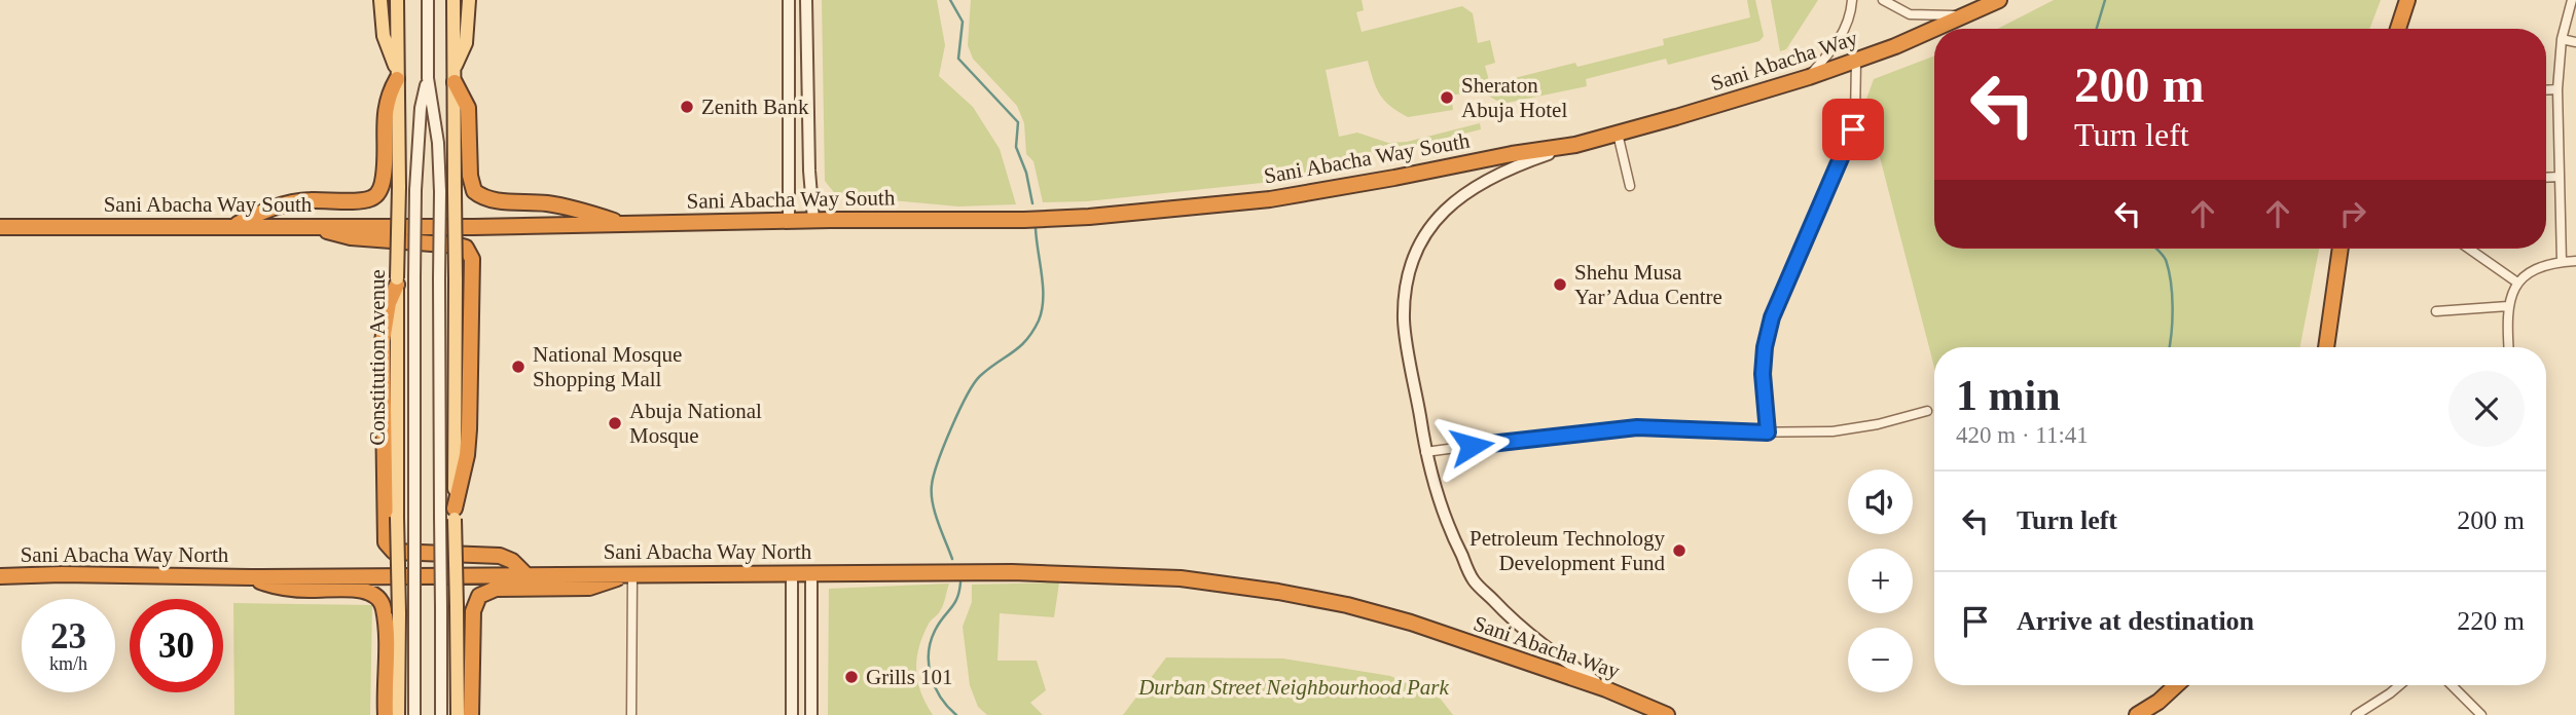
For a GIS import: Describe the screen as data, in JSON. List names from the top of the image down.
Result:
{
  "streets": {
    "highway": ["Sani Abacha Way", "Sani Abacha Way South", "Sani Abacha Way North"],
    "main road": ["Constitution Avenue"]
  },
  "crossings": [
    ["Sani Abacha Way", "Sani Abacha Way South"],
    ["Sani Abacha Way", "Sani Abacha Way North"]
  ],
  "parks": ["Durban Street Neighbourhood Park"],
  "places": [
    "Sheraton Abuja Hotel",
    "Zenith Bank",
    "Shehu Musa Yar’Adua Centre",
    "National Mosque Shopping Mall",
    "Abuja National Mosque",
    "Petroleum Technology Development Fund",
    "Grills 101"
  ],
  "page": {
    "turn": ["200 m", "Turn left"],
    "heading": ["1 min", "420 m · 11:41"],
    "map_buttons": ["+", "−"],
    "list": [
      {
        "name": "Turn left",
        "value": "200 m"
      },
      {
        "name": "Arrive at destination",
        "value": "220 m"
      }
    ],
    "speed": "23 km/h",
    "limit": "30"
  }
}
